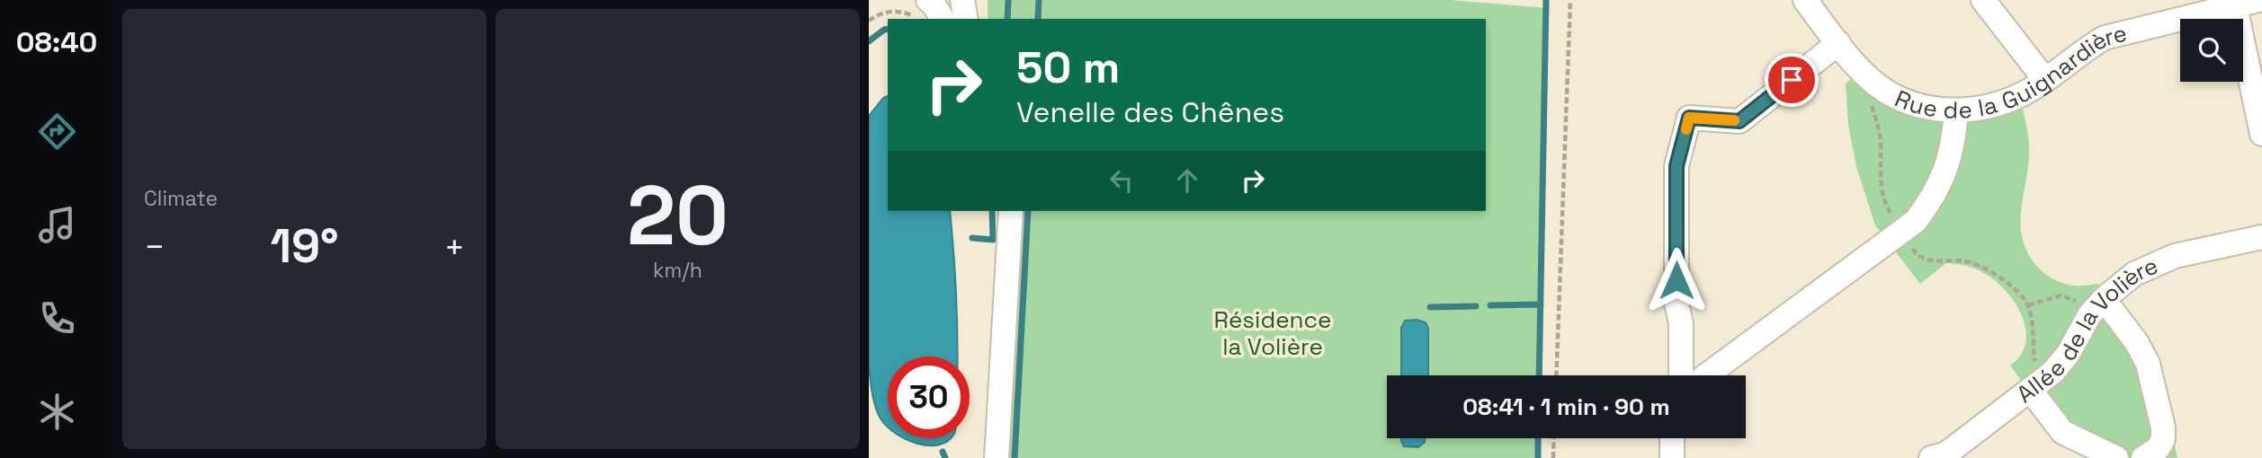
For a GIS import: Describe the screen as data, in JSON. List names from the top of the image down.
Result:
{
  "streets": {
    "street": ["Rue de la Guignardière", "Allée de la Volière"]
  },
  "parks": ["Résidence la Volière"],
  "page": {
    "tabs": "08:40",
    "tile": [
      "Climate",
      ["20", "km/h"]
    ],
    "turn": ["50 m", "Venelle des Chênes"],
    "heat": ["−", "19°", "+"],
    "limit": "30",
    "trip": "08:41 · 1 min · 90 m"
  }
}
